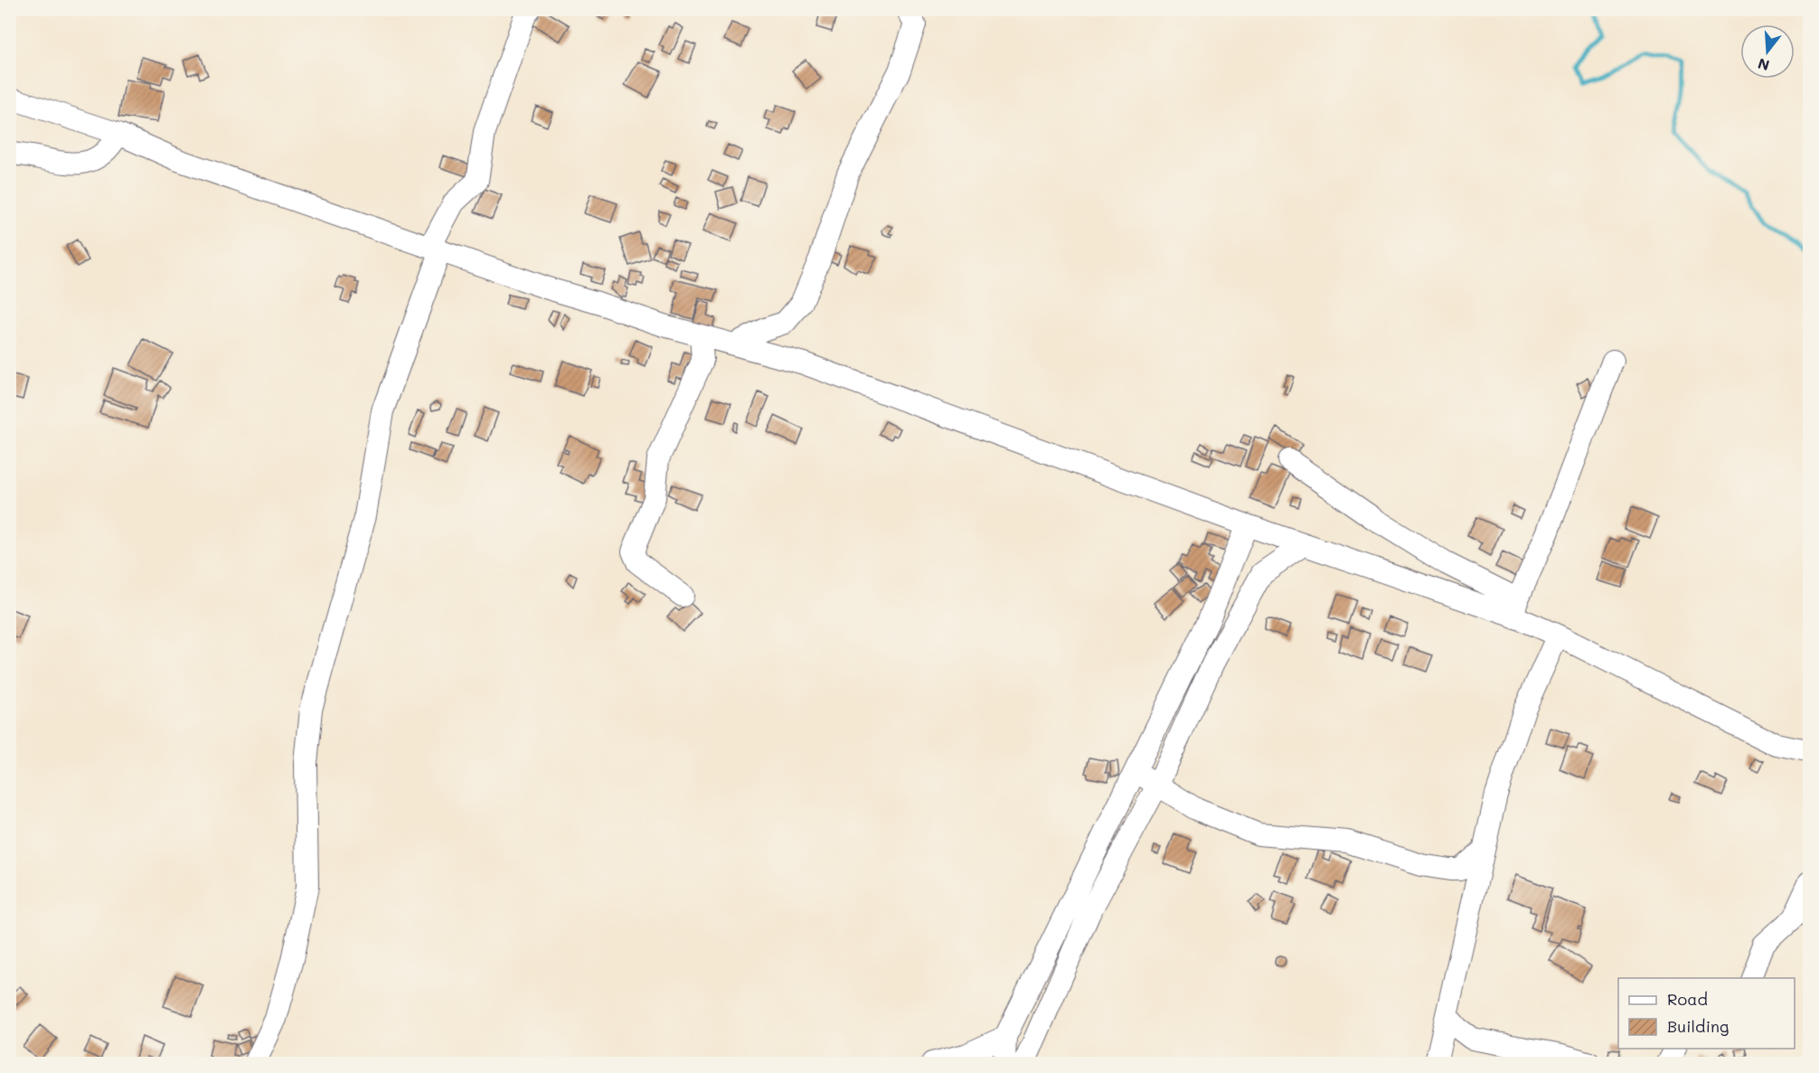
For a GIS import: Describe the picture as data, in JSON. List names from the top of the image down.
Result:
{
  "legend": ["Road", "Building"],
  "north": "bottom"
}
